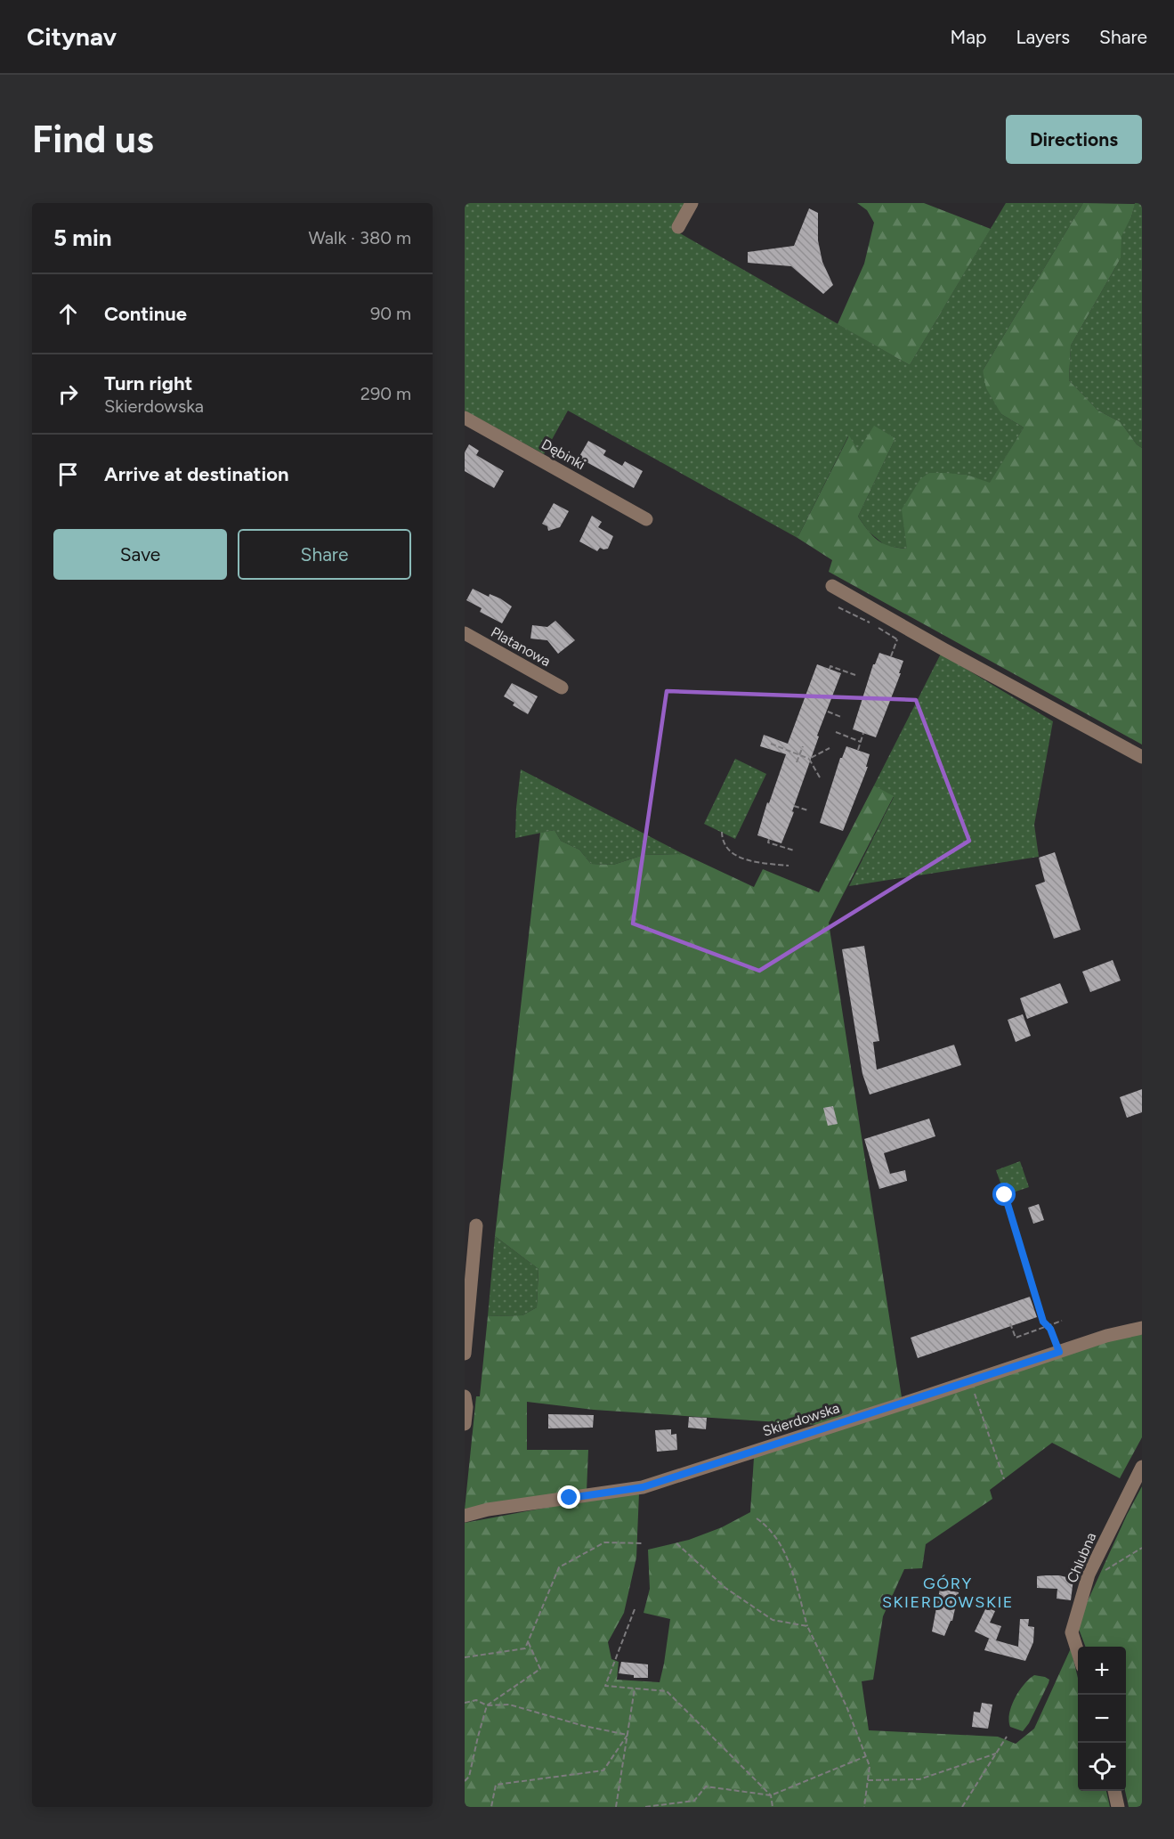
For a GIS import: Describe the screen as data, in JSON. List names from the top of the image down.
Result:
{
  "streets": {
    "street": [
      "Dębinki",
      "Platanowa",
      "Skierdowska",
      "Chlubna"
    ]
  },
  "districts": ["GÓRY SKIERDOWSKIE"],
  "page": {
    "header": "Citynav",
    "nav": ["Map", "Layers", "Share"],
    "buttons": [
      "Directions",
      ["Save", "Share"]
    ],
    "title": "Find us",
    "heading": ["5 min", "Walk · 380 m"],
    "list": [
      ["Continue", "90 m"],
      ["Turn right", "Skierdowska", "290 m"],
      "Arrive at destination"
    ],
    "map_buttons": ["+", "−"]
  }
}
